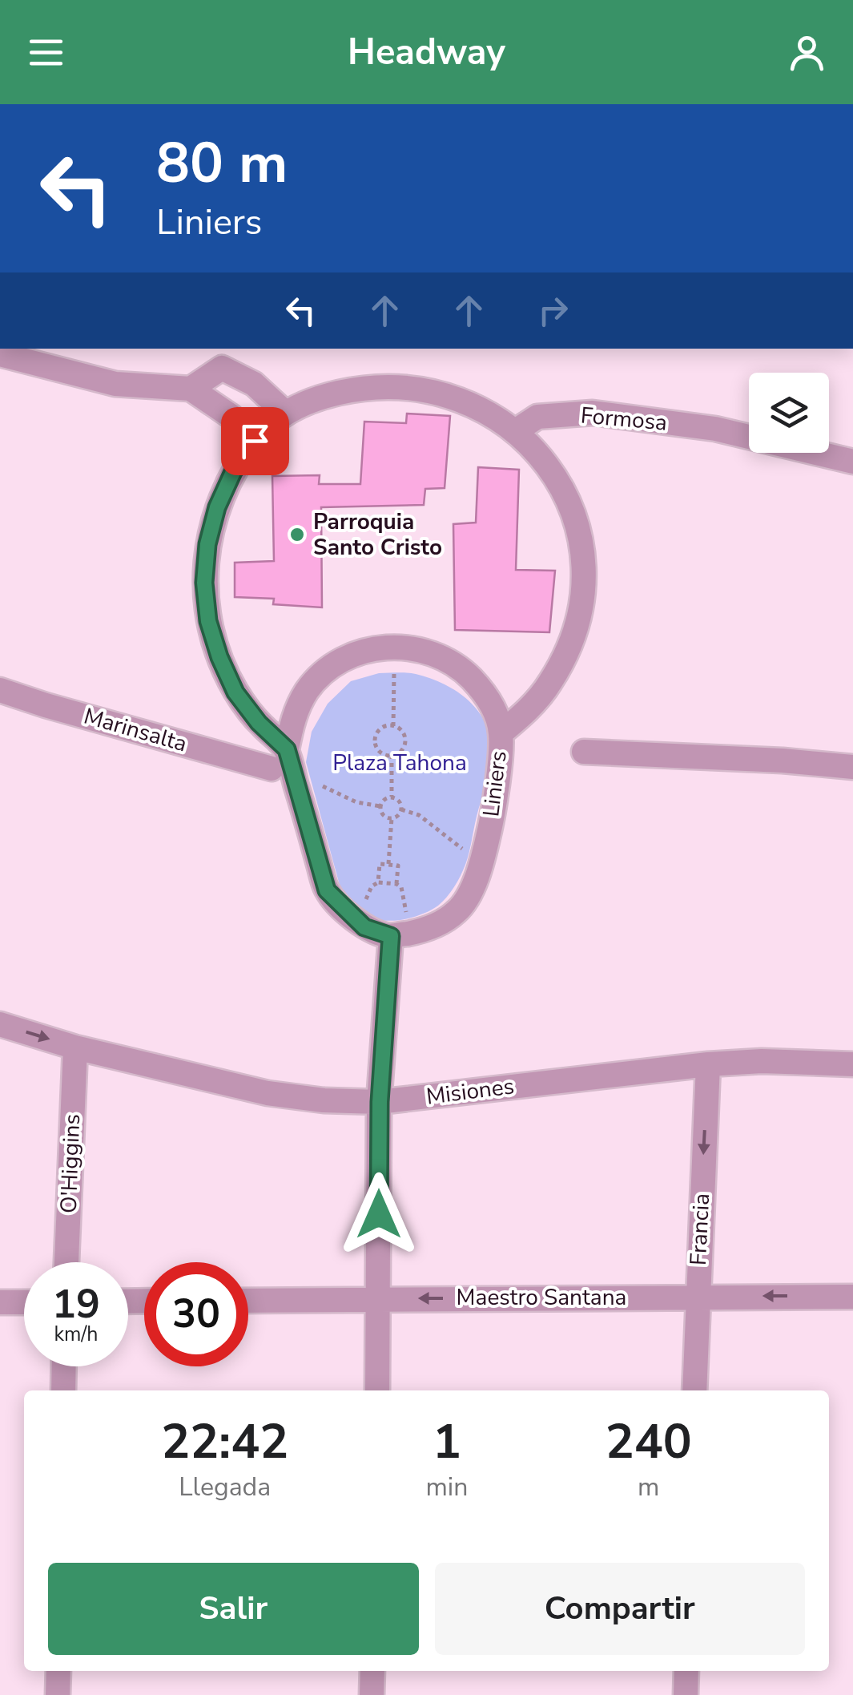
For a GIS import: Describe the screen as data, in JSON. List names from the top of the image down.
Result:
{
  "streets": {
    "street": [
      "Formosa",
      "Marinsalta",
      "Liniers",
      "Misiones",
      "O'Higgins",
      "Francia",
      "Maestro Santana"
    ]
  },
  "crossings": [
    ["Formosa", "Liniers"],
    ["Misiones", "O'Higgins"],
    ["Misiones", "Francia"],
    ["Francia", "Maestro Santana"]
  ],
  "one_way": ["Francia", "Maestro Santana"],
  "parks": ["Plaza Tahona"],
  "places": ["Parroquia Santo Cristo"],
  "page": {
    "header": "Headway",
    "turn": ["80 m", "Liniers"],
    "speed": "19 km/h",
    "limit": "30",
    "eta": [
      "22:42",
      "Llegada",
      "1",
      "min",
      "240",
      "m"
    ],
    "buttons": ["Salir", "Compartir"]
  }
}
